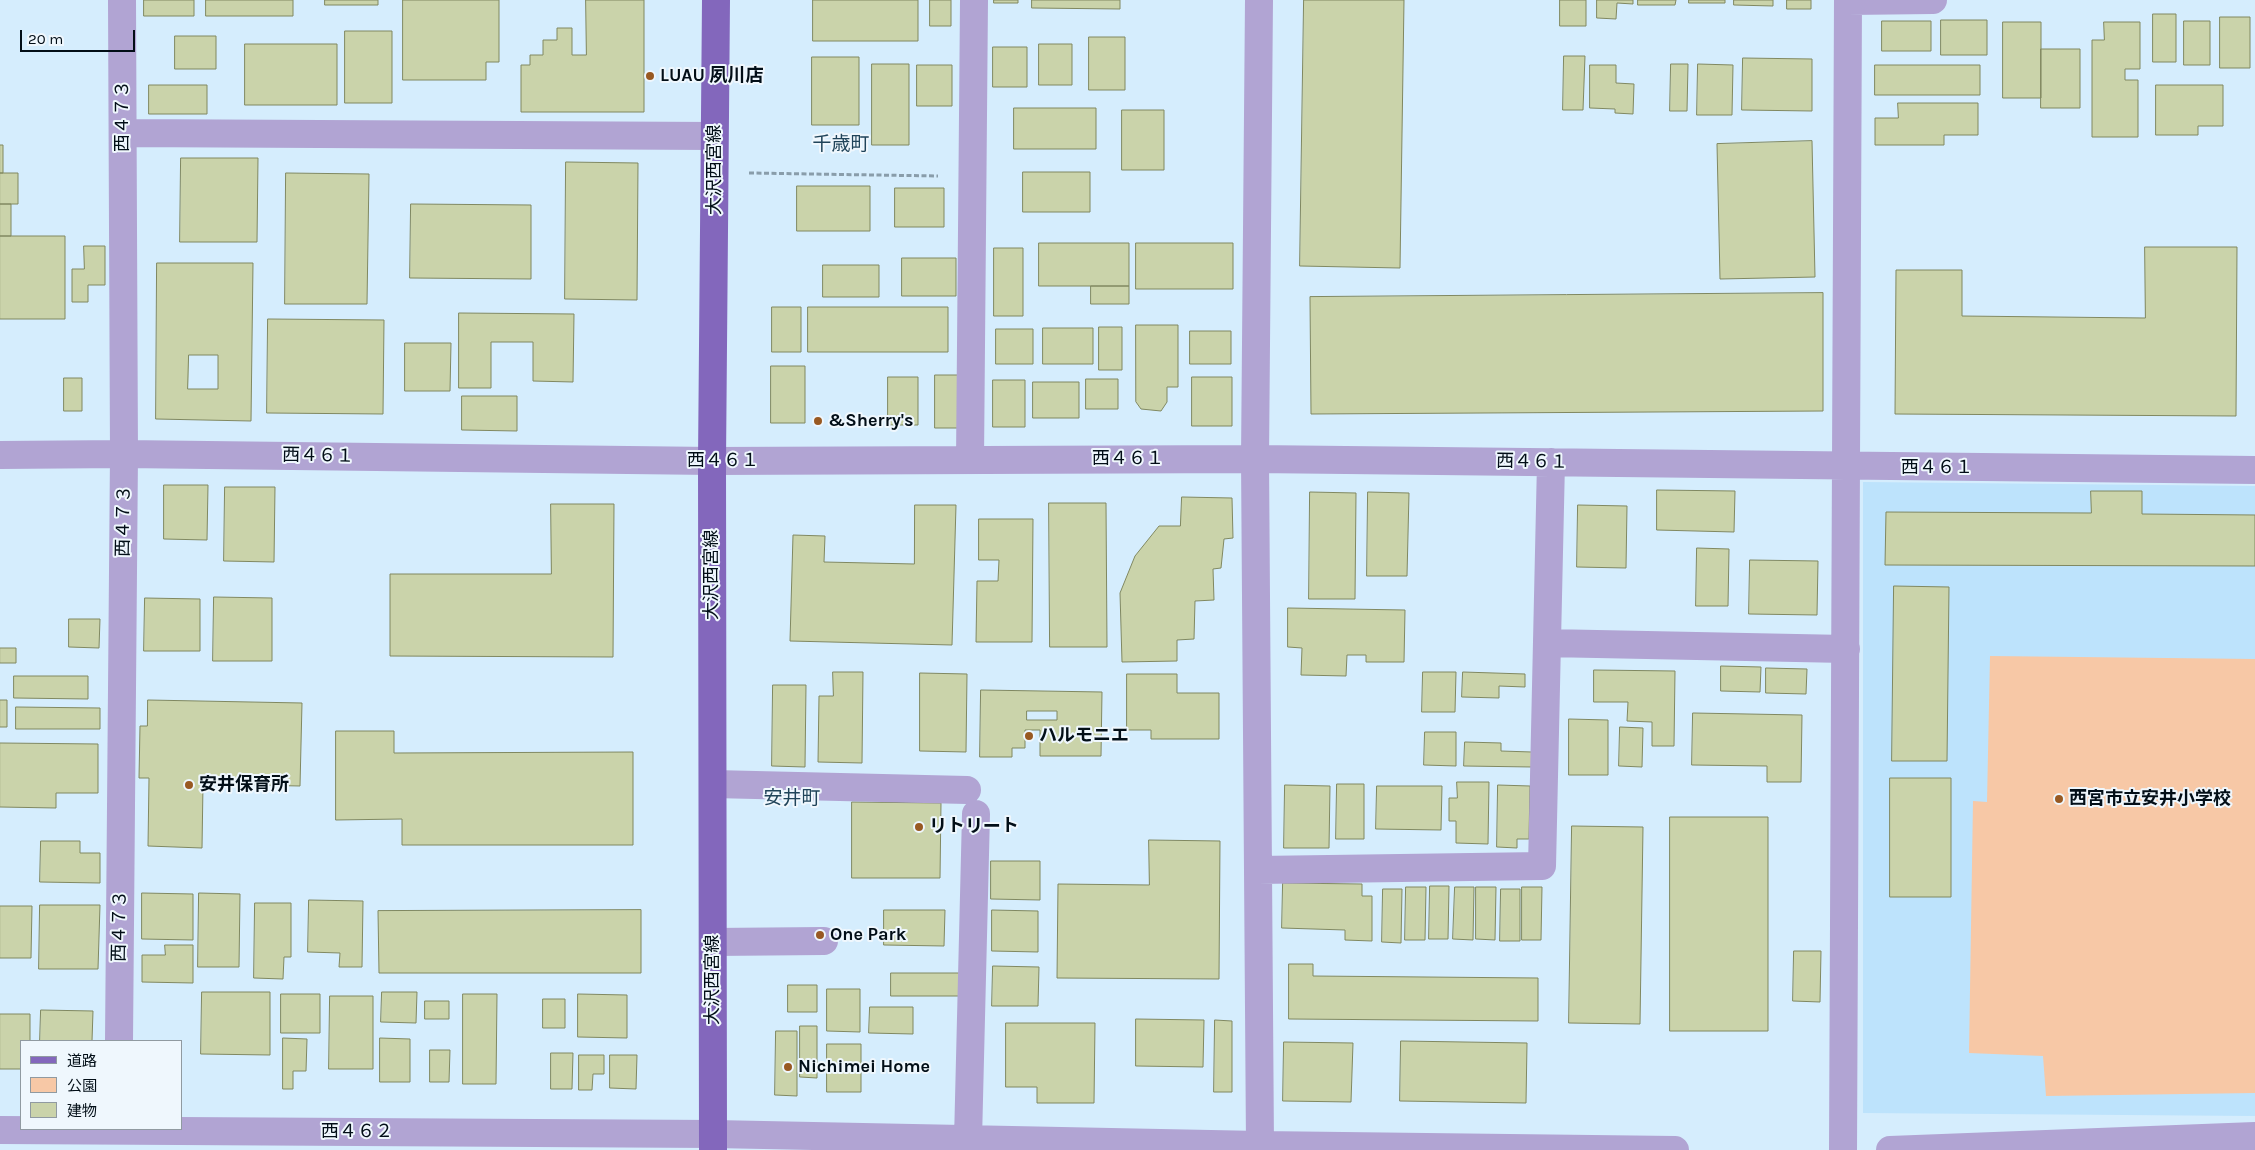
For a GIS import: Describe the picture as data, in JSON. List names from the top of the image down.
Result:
{
  "streets": {
    "main road": ["大沢西宮線"],
    "street": ["西４７３", "西４６１", "西４６２"]
  },
  "crossings": [
    ["西４７３", "西４６１"],
    ["大沢西宮線", "西４６１"],
    ["大沢西宮線", "西４６２"]
  ],
  "districts": ["千歳町", "安井町"],
  "places": [
    "LUAU 夙川店",
    "&Sherry's",
    "ハルモニエ",
    "安井保育所",
    "西宮市立安井小学校",
    "リトリート",
    "One Park",
    "Nichimei Home"
  ],
  "legend": ["道路", "公園", "建物"],
  "scale_bar": "20 m"
}
